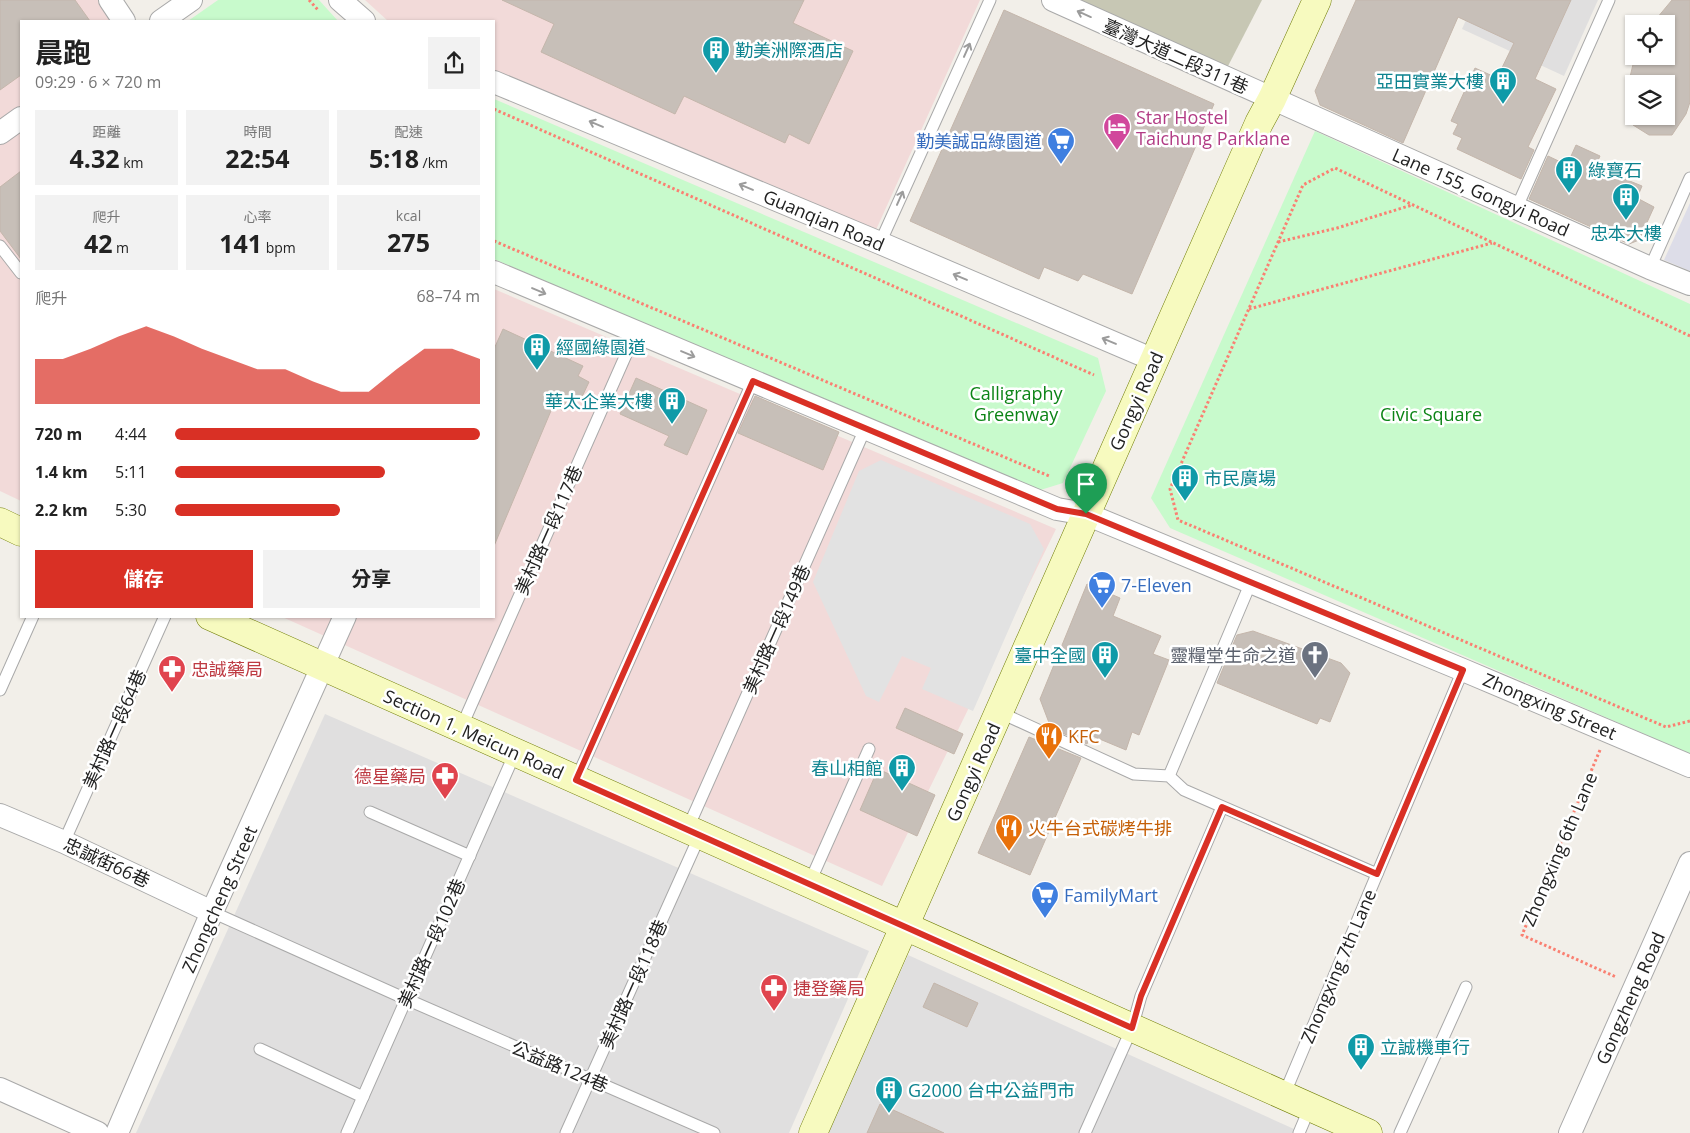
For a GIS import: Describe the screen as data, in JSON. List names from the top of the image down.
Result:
{
  "streets": {
    "street": [
      "臺灣大道二段311巷",
      "Lane 155, Gongyi Road",
      "Guanqian Road",
      "Gongyi Road",
      "Zhongxing Street",
      "Section 1, Meicun Road",
      "忠誠街66巷",
      "Zhongcheng Street",
      "Gongzheng Road"
    ],
    "lane": [
      "美村路一段117巷",
      "美村路一段149巷",
      "美村路一段64巷",
      "美村路一段102巷",
      "Zhongxing 7th Lane",
      "美村路一段118巷",
      "公益路124巷"
    ],
    "path": ["Zhongxing 6th Lane"]
  },
  "crossings": [
    ["臺灣大道二段311巷", "Lane 155, Gongyi Road"],
    ["臺灣大道二段311巷", "Gongyi Road"],
    ["Lane 155, Gongyi Road", "Gongyi Road"],
    ["Guanqian Road", "Gongyi Road"],
    ["Gongyi Road", "Zhongxing Street"],
    ["Gongyi Road", "Section 1, Meicun Road"],
    ["美村路一段117巷", "Zhongxing Street"],
    ["美村路一段117巷", "Section 1, Meicun Road"],
    ["美村路一段149巷", "Zhongxing Street"],
    ["美村路一段149巷", "Section 1, Meicun Road"],
    ["美村路一段149巷", "美村路一段118巷"],
    ["Zhongxing Street", "Zhongxing 6th Lane"],
    ["Zhongxing Street", "Zhongxing 7th Lane"],
    ["美村路一段64巷", "忠誠街66巷"],
    ["Section 1, Meicun Road", "Zhongcheng Street"],
    ["Section 1, Meicun Road", "美村路一段102巷"],
    ["Section 1, Meicun Road", "Zhongxing 7th Lane"],
    ["Section 1, Meicun Road", "美村路一段118巷"],
    ["Zhongxing 6th Lane", "Gongzheng Road"],
    ["忠誠街66巷", "Zhongcheng Street"],
    ["忠誠街66巷", "公益路124巷"],
    ["Zhongcheng Street", "公益路124巷"],
    ["美村路一段102巷", "公益路124巷"],
    ["美村路一段118巷", "公益路124巷"]
  ],
  "one_way": ["臺灣大道二段311巷", "Guanqian Road"],
  "parks": ["Calligraphy Greenway", "Civic Square"],
  "places": {
    "building": [
      "勤美洲際酒店",
      "亞田實業大樓",
      "綠寶石",
      "忠本大樓",
      "經國綠園道",
      "華太企業大樓",
      "市民廣場",
      "臺中全國",
      "春山相館",
      "立誠機車行",
      "G2000 台中公益門市"
    ],
    "hotel": ["Star Hostel Taichung Parklane"],
    "supermarket": ["勤美誠品綠園道", "7-Eleven", "FamilyMart"],
    "church": ["靈糧堂生命之道"],
    "pharmacy": ["忠誠藥局", "德星藥局", "捷登藥局"],
    "restaurant": ["KFC", "火牛台式碳烤牛排"]
  },
  "page": {
    "heading": ["晨跑", "09:29 · 6 × 720 m"],
    "stats": [
      ["距離", "4.32 km"],
      ["時間", "22:54"],
      ["配速", "5:18 /km"],
      ["爬升", "42 m"],
      ["心率", "141 bpm"],
      ["kcal", "275"]
    ],
    "chart": ["爬升", "68–74 m"],
    "list": [
      {
        "name": "720 m",
        "note": "4:44"
      },
      {
        "name": "1.4 km",
        "note": "5:11"
      },
      {
        "name": "2.2 km",
        "note": "5:30"
      }
    ],
    "buttons": ["儲存", "分享"]
  }
}
